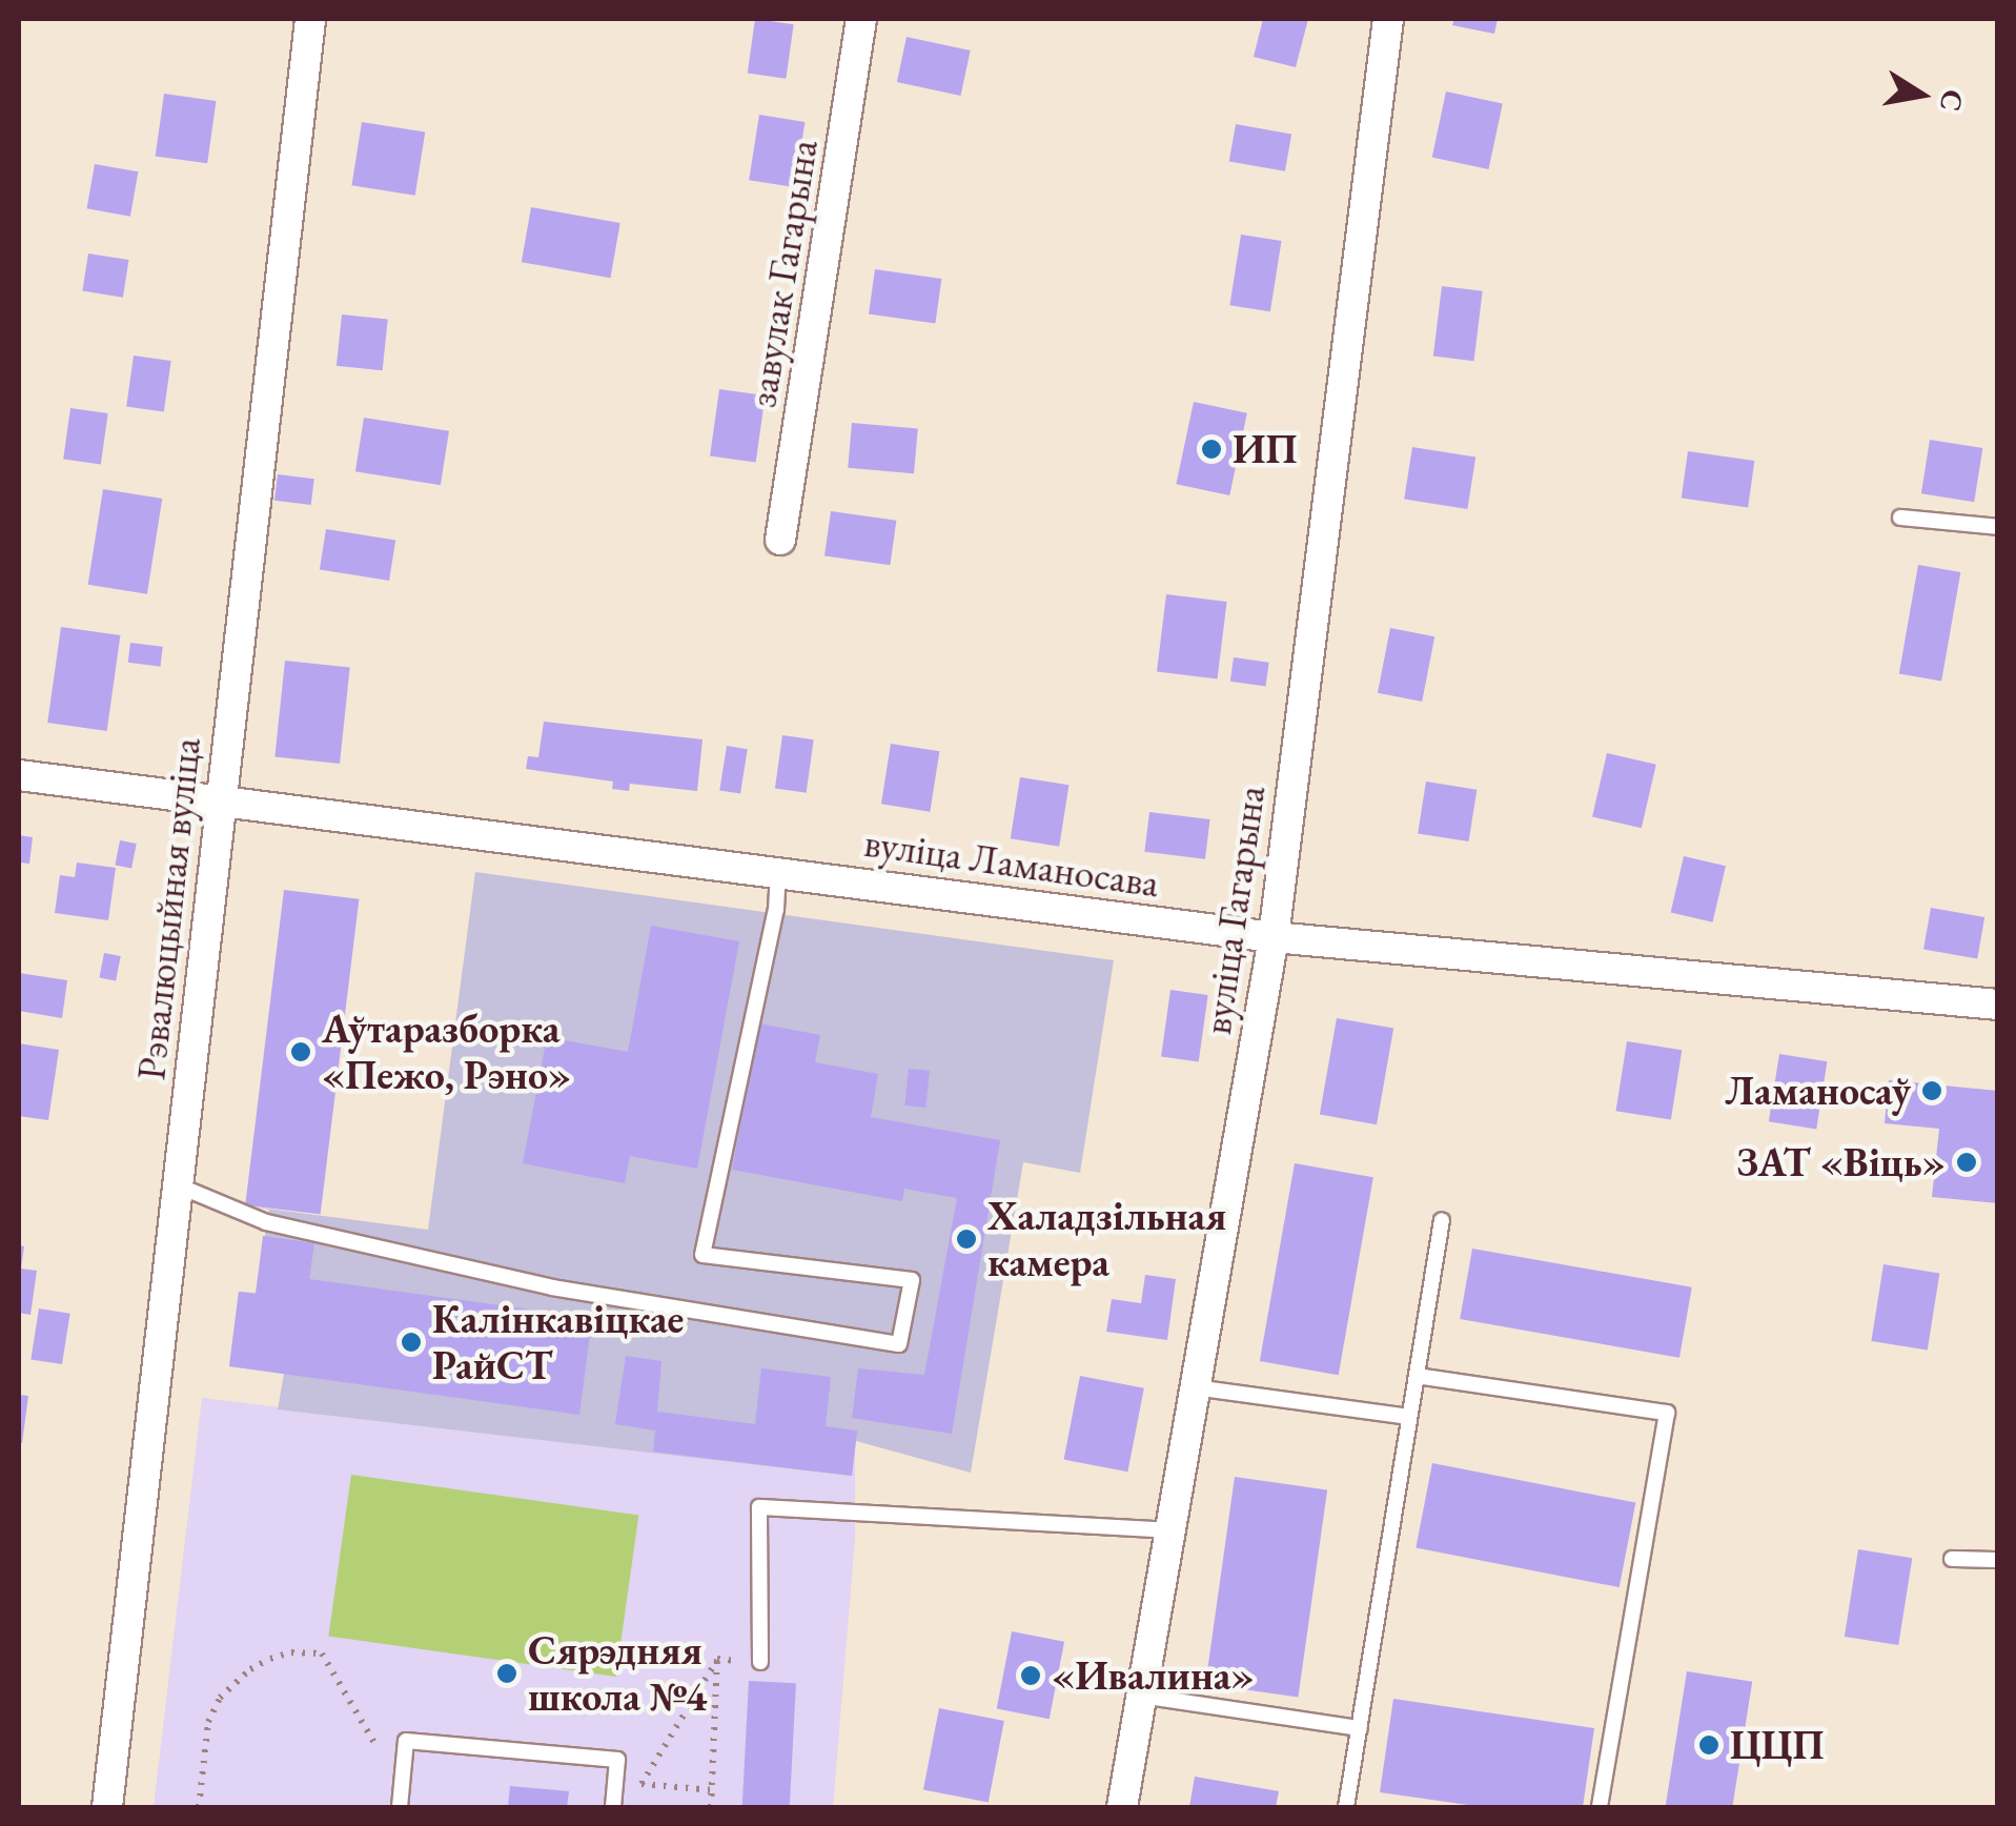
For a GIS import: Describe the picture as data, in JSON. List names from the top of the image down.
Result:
{
  "streets": {
    "street": [
      "завулак Гагарына",
      "вуліца Ламаносава",
      "Рэвалюцыйная вуліца",
      "вуліца Гагарына"
    ]
  },
  "crossings": [
    ["вуліца Ламаносава", "Рэвалюцыйная вуліца"],
    ["вуліца Ламаносава", "вуліца Гагарына"]
  ],
  "places": [
    "ИП",
    "Аўтаразборка «Пежо, Рэно»",
    "Ламаносаў",
    "ЗАТ «Віць»",
    "Халадзільная камера",
    "Калінкавіцкае РайСТ",
    "Сярэдняя школа №4",
    "«Ивалина»",
    "ЦЦП"
  ],
  "north": "right"
}
